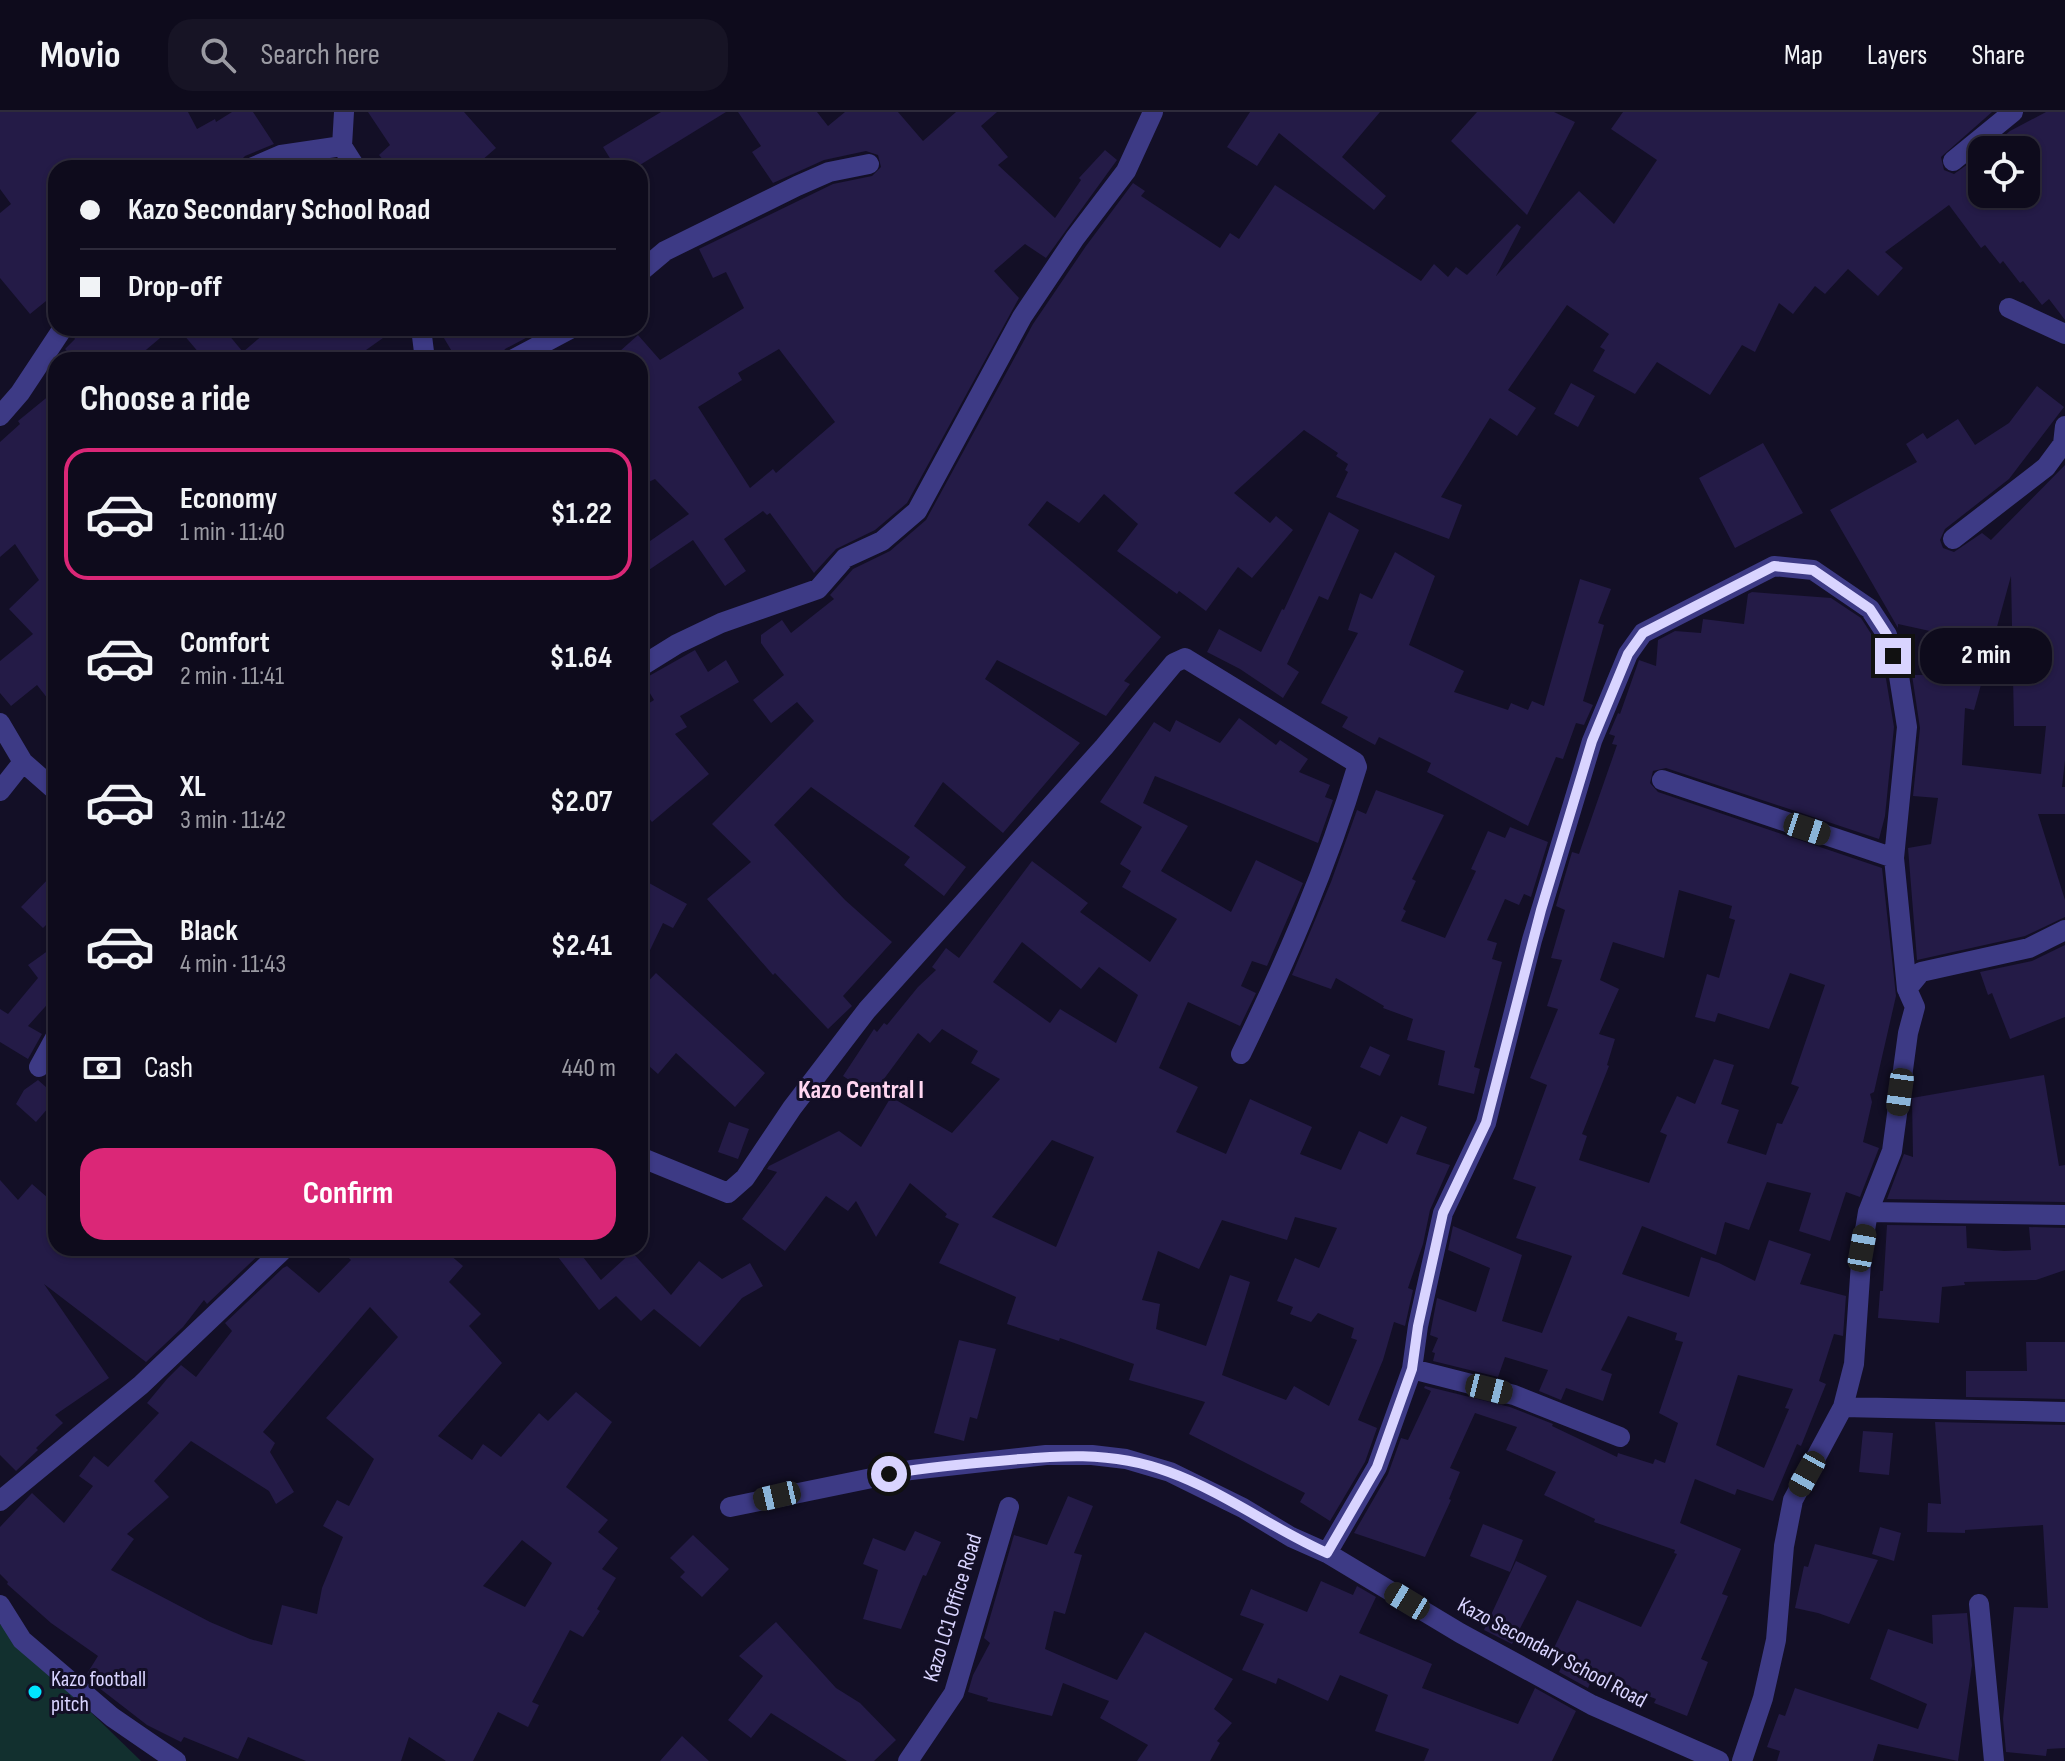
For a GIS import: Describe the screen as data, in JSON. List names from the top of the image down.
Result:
{
  "streets": {
    "street": ["Kazo LC1 Office Road", "Kazo Secondary School Road"]
  },
  "districts": ["Kazo Central I"],
  "places": ["Kazo football pitch"],
  "page": {
    "header": "Movio",
    "search": "Search here",
    "nav": ["Map", "Layers", "Share"],
    "banner": ["Kazo Secondary School Road", "Drop-off"],
    "heading": "Choose a ride",
    "list": [
      {
        "name": "Economy",
        "note": "1 min · 11:40",
        "value": "$1.22"
      },
      {
        "name": "Comfort",
        "note": "2 min · 11:41",
        "value": "$1.64"
      },
      {
        "name": "XL",
        "note": "3 min · 11:42",
        "value": "$2.07"
      },
      {
        "name": "Black",
        "note": "4 min · 11:43",
        "value": "$2.41"
      }
    ],
    "bubble": "2 min",
    "pay": ["Cash", "440 m"],
    "buttons": "Confirm"
  }
}
